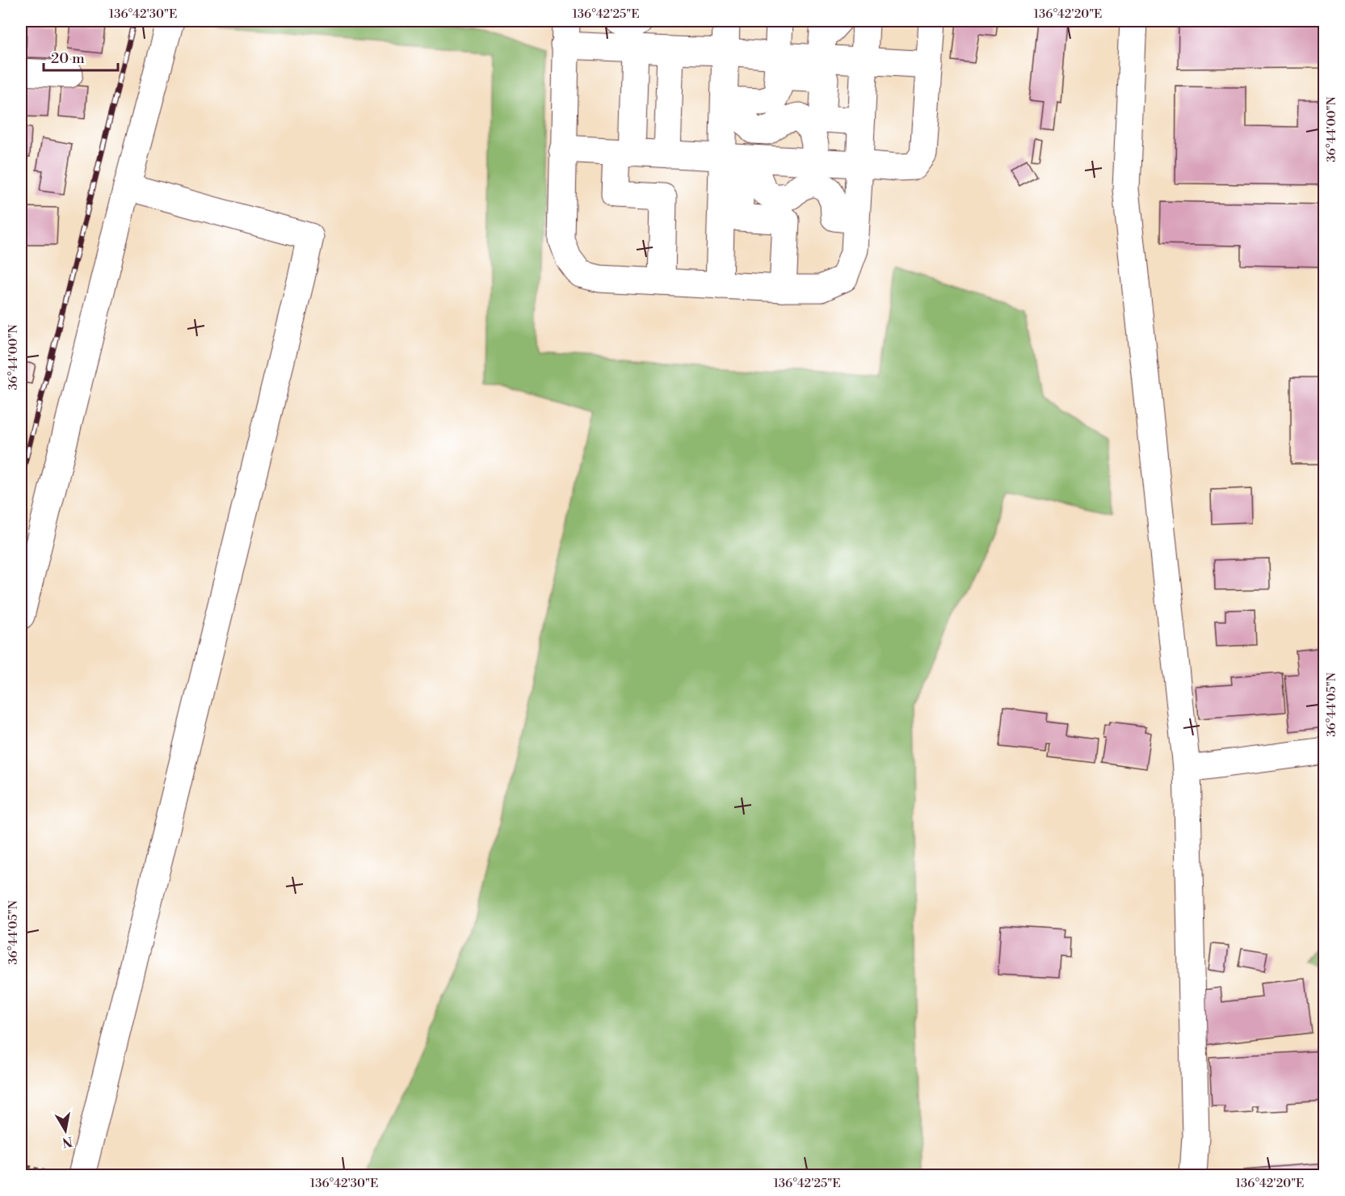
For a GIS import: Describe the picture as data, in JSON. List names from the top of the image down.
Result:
{
  "scale_bar": "20 m",
  "north": "bottom",
  "coordinates": [
    "136°42'30\"E",
    "136°42'25\"E",
    "136°42'20\"E",
    "36°44'00\"N",
    "36°44'05\"N"
  ]
}
